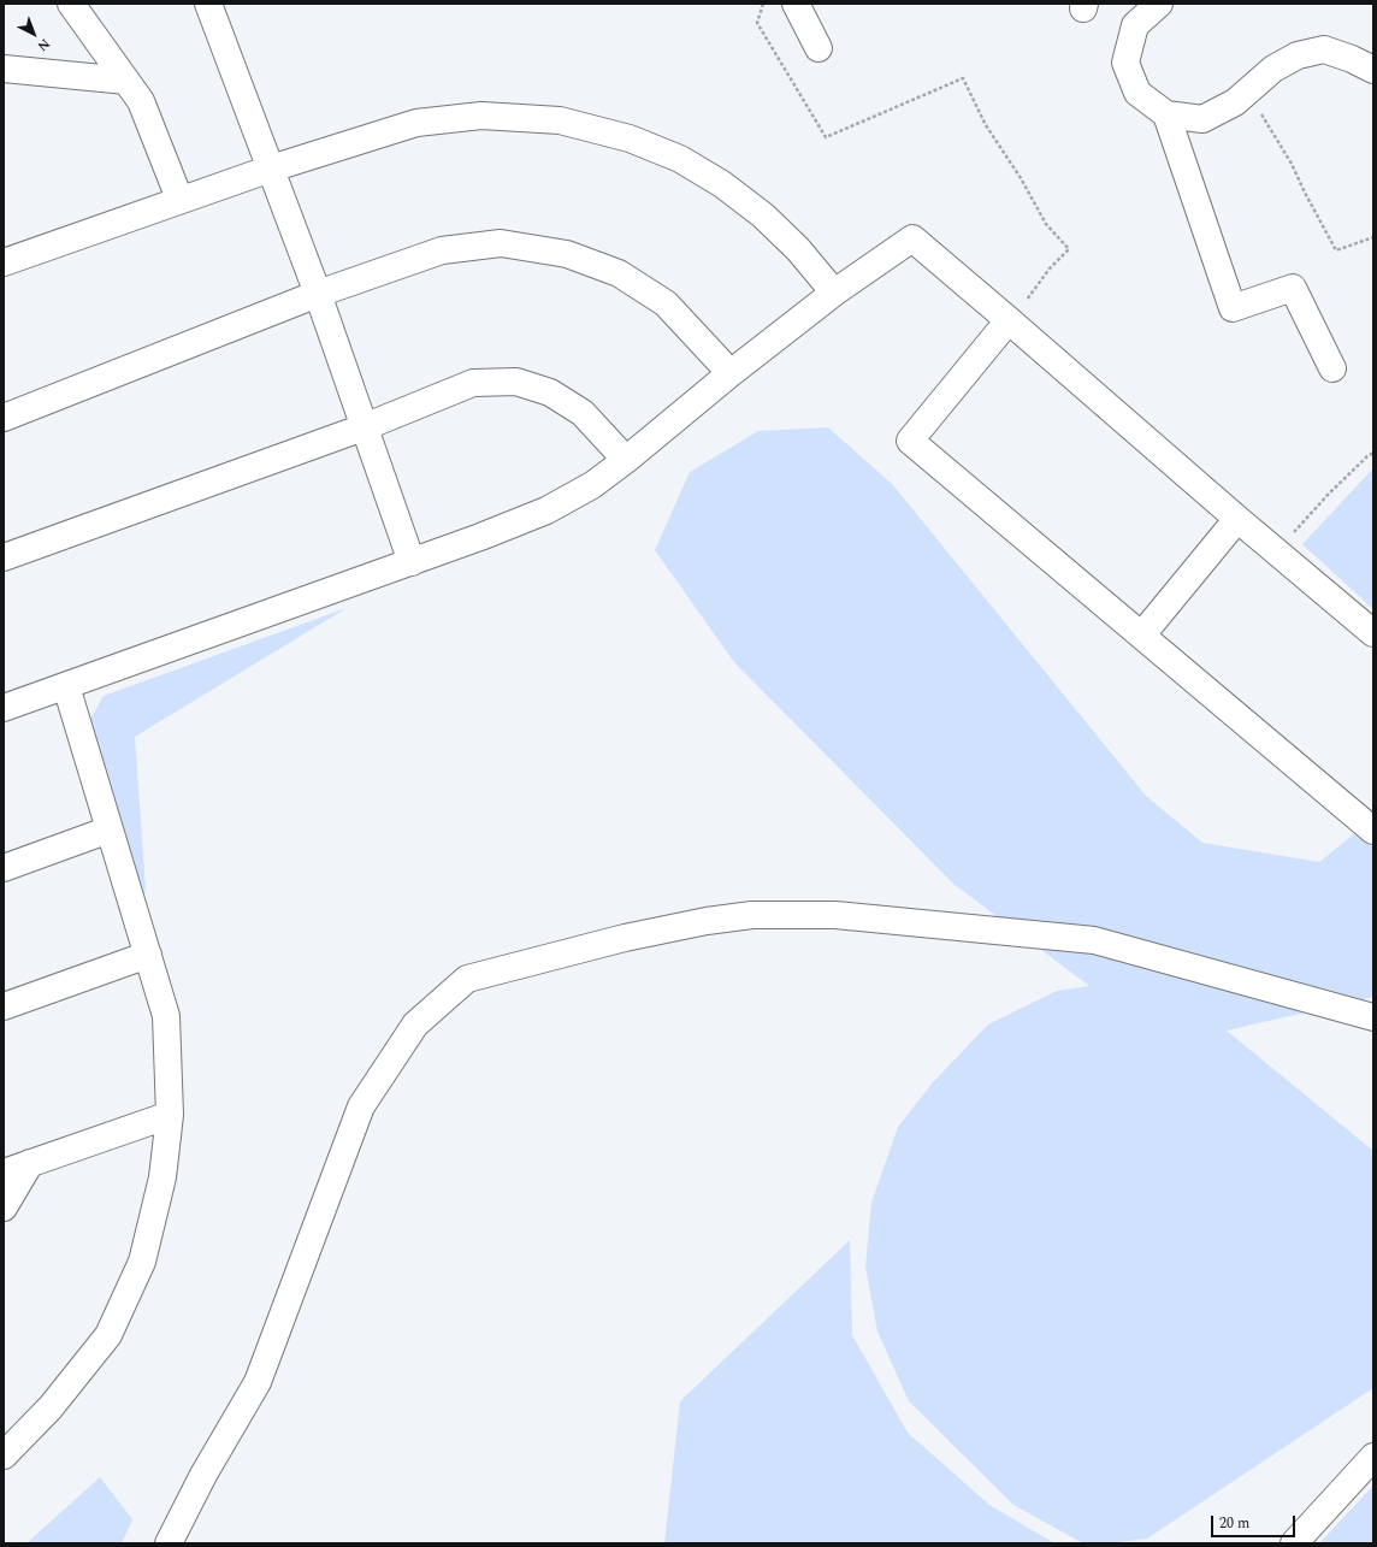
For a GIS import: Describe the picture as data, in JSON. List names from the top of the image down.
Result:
{
  "scale_bar": "20 m",
  "north": "bottom right"
}
